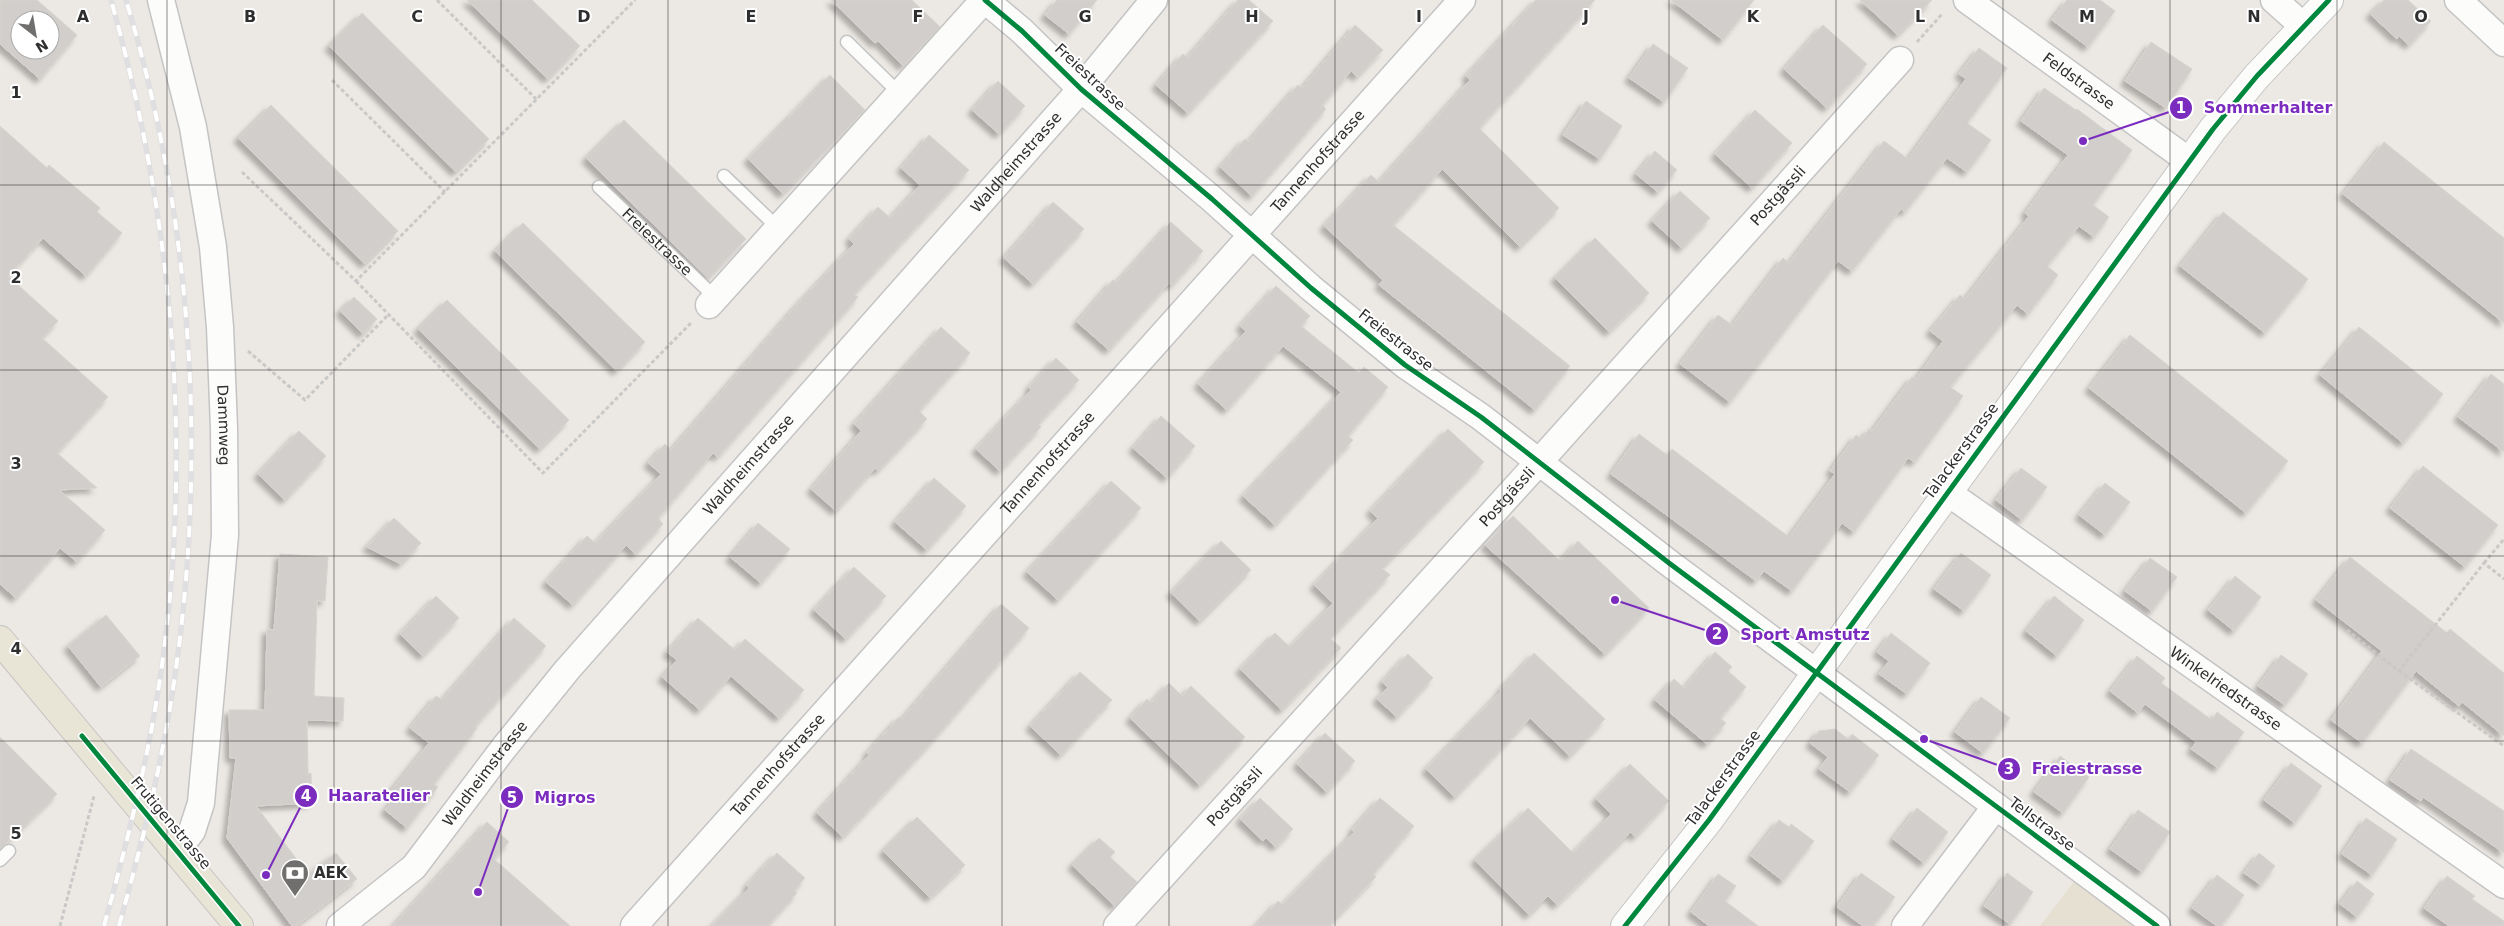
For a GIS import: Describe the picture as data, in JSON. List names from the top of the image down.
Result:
{
  "streets": {
    "main road": ["Talackerstrasse", "Frutigenstrasse"],
    "street": [
      "Freiestrasse",
      "Feldstrasse",
      "Tannenhofstrasse",
      "Waldheimstrasse",
      "Postgässli",
      "Dammweg",
      "Winkelriedstrasse",
      "Tellstrasse"
    ]
  },
  "crossings": [
    ["Freiestrasse", "Tannenhofstrasse"],
    ["Freiestrasse", "Waldheimstrasse"],
    ["Freiestrasse", "Postgässli"],
    ["Freiestrasse", "Talackerstrasse"],
    ["Freiestrasse", "Tellstrasse"],
    ["Feldstrasse", "Talackerstrasse"],
    ["Dammweg", "Frutigenstrasse"],
    ["Talackerstrasse", "Winkelriedstrasse"],
    ["Talackerstrasse", "Tellstrasse"]
  ],
  "places": {
    "other": [
      "Sommerhalter",
      "Sport Amstutz",
      "Freiestrasse",
      "Haaratelier",
      "Migros"
    ],
    "bank": ["AEK"]
  },
  "north": "bottom right",
  "grid": {
    "columns": [
      "A",
      "B",
      "C",
      "D",
      "E",
      "F",
      "G",
      "H",
      "I",
      "J",
      "K",
      "L",
      "M",
      "N",
      "O"
    ],
    "rows": [
      "1",
      "2",
      "3",
      "4",
      "5"
    ]
  }
}
